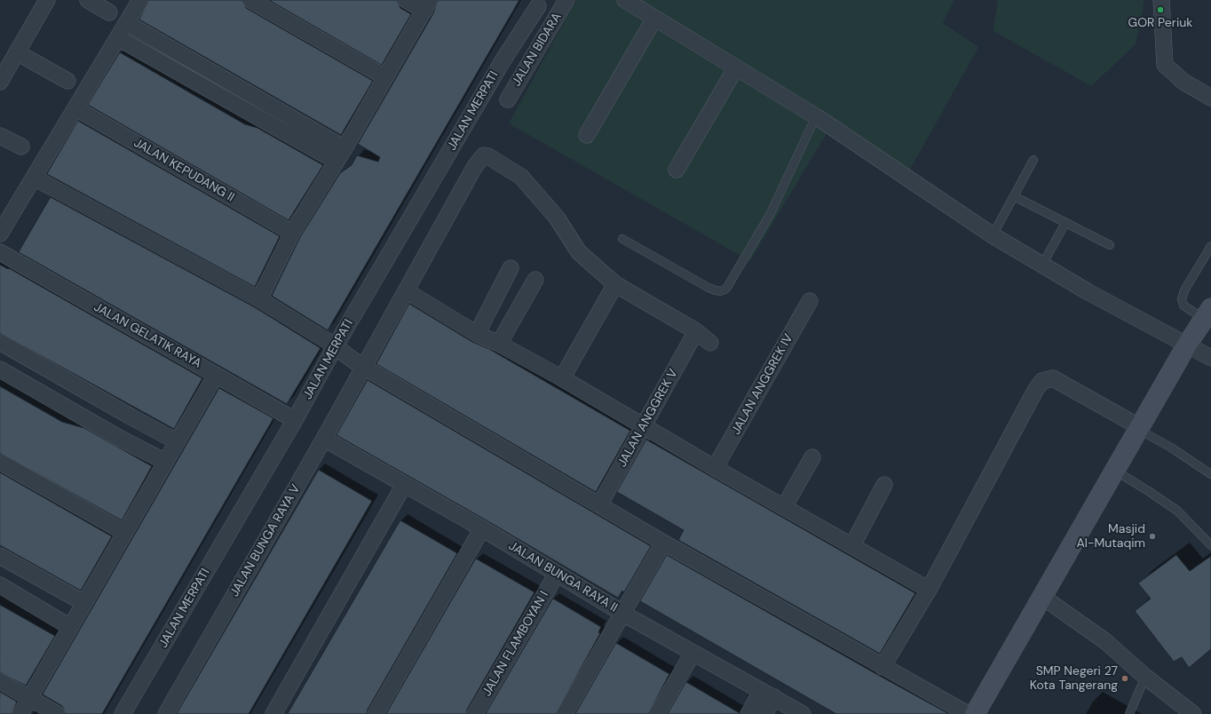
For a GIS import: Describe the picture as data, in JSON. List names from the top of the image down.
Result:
{
  "streets": {
    "street": [
      "JALAN BIDARA",
      "JALAN MERPATI",
      "JALAN KEPUDANG II",
      "JALAN GELATIK RAYA",
      "JALAN ANGGREK IV",
      "JALAN ANGGREK V",
      "JALAN BUNGA RAYA V",
      "JALAN BUNGA RAYA II",
      "JALAN FLAMBOYAN I"
    ]
  },
  "crossings": [
    ["JALAN MERPATI", "JALAN GELATIK RAYA"],
    ["JALAN BUNGA RAYA V", "JALAN BUNGA RAYA II"],
    ["JALAN BUNGA RAYA II", "JALAN FLAMBOYAN I"]
  ],
  "places": ["GOR Periuk", "Masjid Al-Mutaqim", "SMP Negeri 27 Kota Tangerang"]
}
